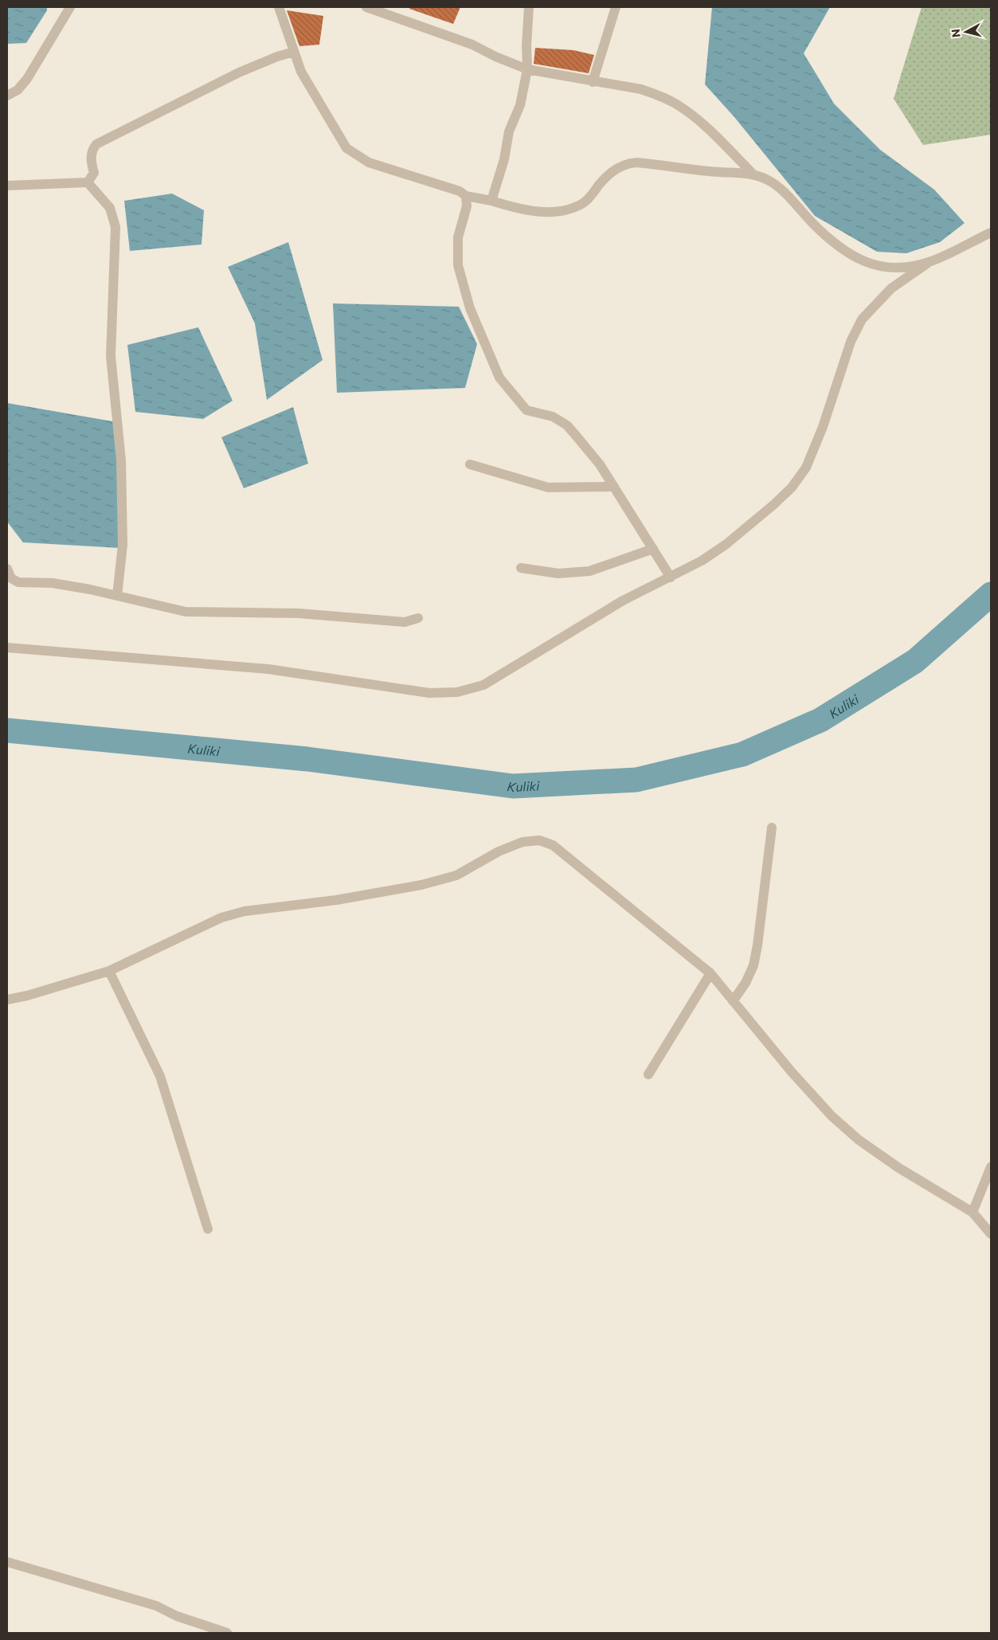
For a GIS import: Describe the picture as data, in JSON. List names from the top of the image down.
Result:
{
  "water": ["Kuliki"],
  "north": "left"
}
